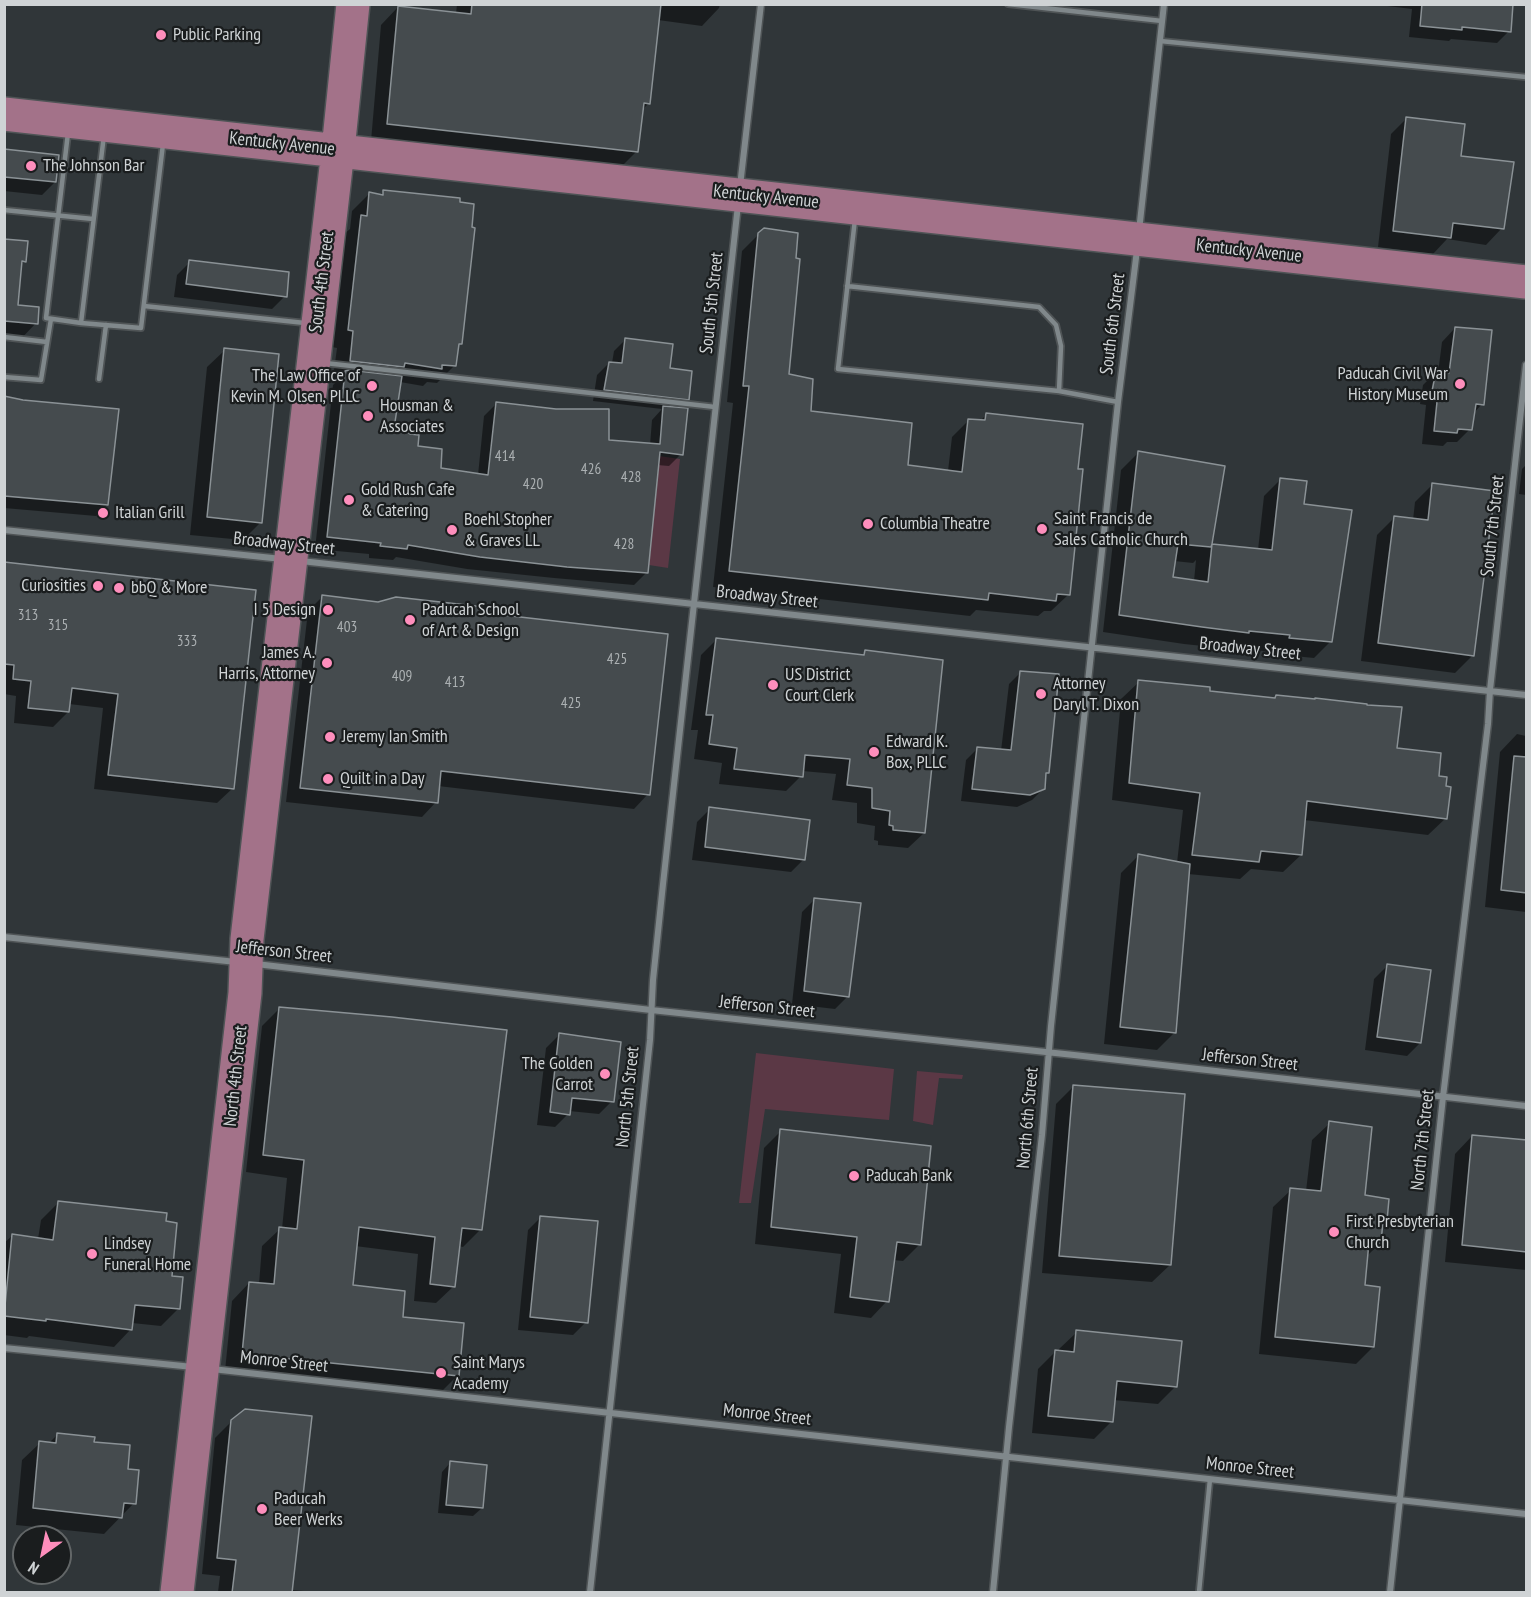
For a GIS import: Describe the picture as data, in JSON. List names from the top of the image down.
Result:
{
  "streets": {
    "main road": ["Kentucky Avenue", "South 4th Street", "North 4th Street"],
    "street": [
      "South 5th Street",
      "South 6th Street",
      "South 7th Street",
      "Broadway Street",
      "Jefferson Street",
      "North 5th Street",
      "North 6th Street",
      "North 7th Street",
      "Monroe Street"
    ]
  },
  "crossings": [
    ["Kentucky Avenue", "South 4th Street"],
    ["Kentucky Avenue", "South 5th Street"],
    ["Kentucky Avenue", "South 6th Street"],
    ["South 4th Street", "Broadway Street"],
    ["South 4th Street", "North 4th Street"],
    ["South 5th Street", "Broadway Street"],
    ["South 5th Street", "North 5th Street"],
    ["South 6th Street", "Broadway Street"],
    ["South 6th Street", "North 6th Street"],
    ["South 7th Street", "Broadway Street"],
    ["South 7th Street", "North 7th Street"],
    ["Broadway Street", "North 4th Street"],
    ["Broadway Street", "North 5th Street"],
    ["Broadway Street", "North 6th Street"],
    ["Broadway Street", "North 7th Street"],
    ["Jefferson Street", "North 4th Street"],
    ["Jefferson Street", "North 5th Street"],
    ["Jefferson Street", "North 6th Street"],
    ["Jefferson Street", "North 7th Street"],
    ["North 4th Street", "Monroe Street"],
    ["North 5th Street", "Monroe Street"],
    ["North 6th Street", "Monroe Street"],
    ["North 7th Street", "Monroe Street"]
  ],
  "places": [
    "Public Parking",
    "The Johnson Bar",
    "Paducah Civil War History Museum",
    "The Law Office of Kevin M. Olsen, PLLC",
    "Housman & Associates",
    "Gold Rush Cafe & Catering",
    "Italian Grill",
    "Columbia Theatre",
    "Saint Francis de Sales Catholic Church",
    "Boehl Stopher & Graves LL",
    "Curiosities",
    "bbQ & More",
    "I 5 Design",
    "Paducah School of Art & Design",
    "James A. Harris, Attorney",
    "US District Court Clerk",
    "Attorney Daryl T. Dixon",
    "Jeremy Ian Smith",
    "Edward K. Box, PLLC",
    "Quilt in a Day",
    "The Golden Carrot",
    "Paducah Bank",
    "First Presbyterian Church",
    "Lindsey Funeral Home",
    "Saint Marys Academy",
    "Paducah Beer Werks"
  ],
  "house_numbers": [
    "414",
    "426",
    "428",
    "420",
    "428",
    "313",
    "315",
    "403",
    "333",
    "425",
    "409",
    "413",
    "425"
  ],
  "north": "bottom left"
}
